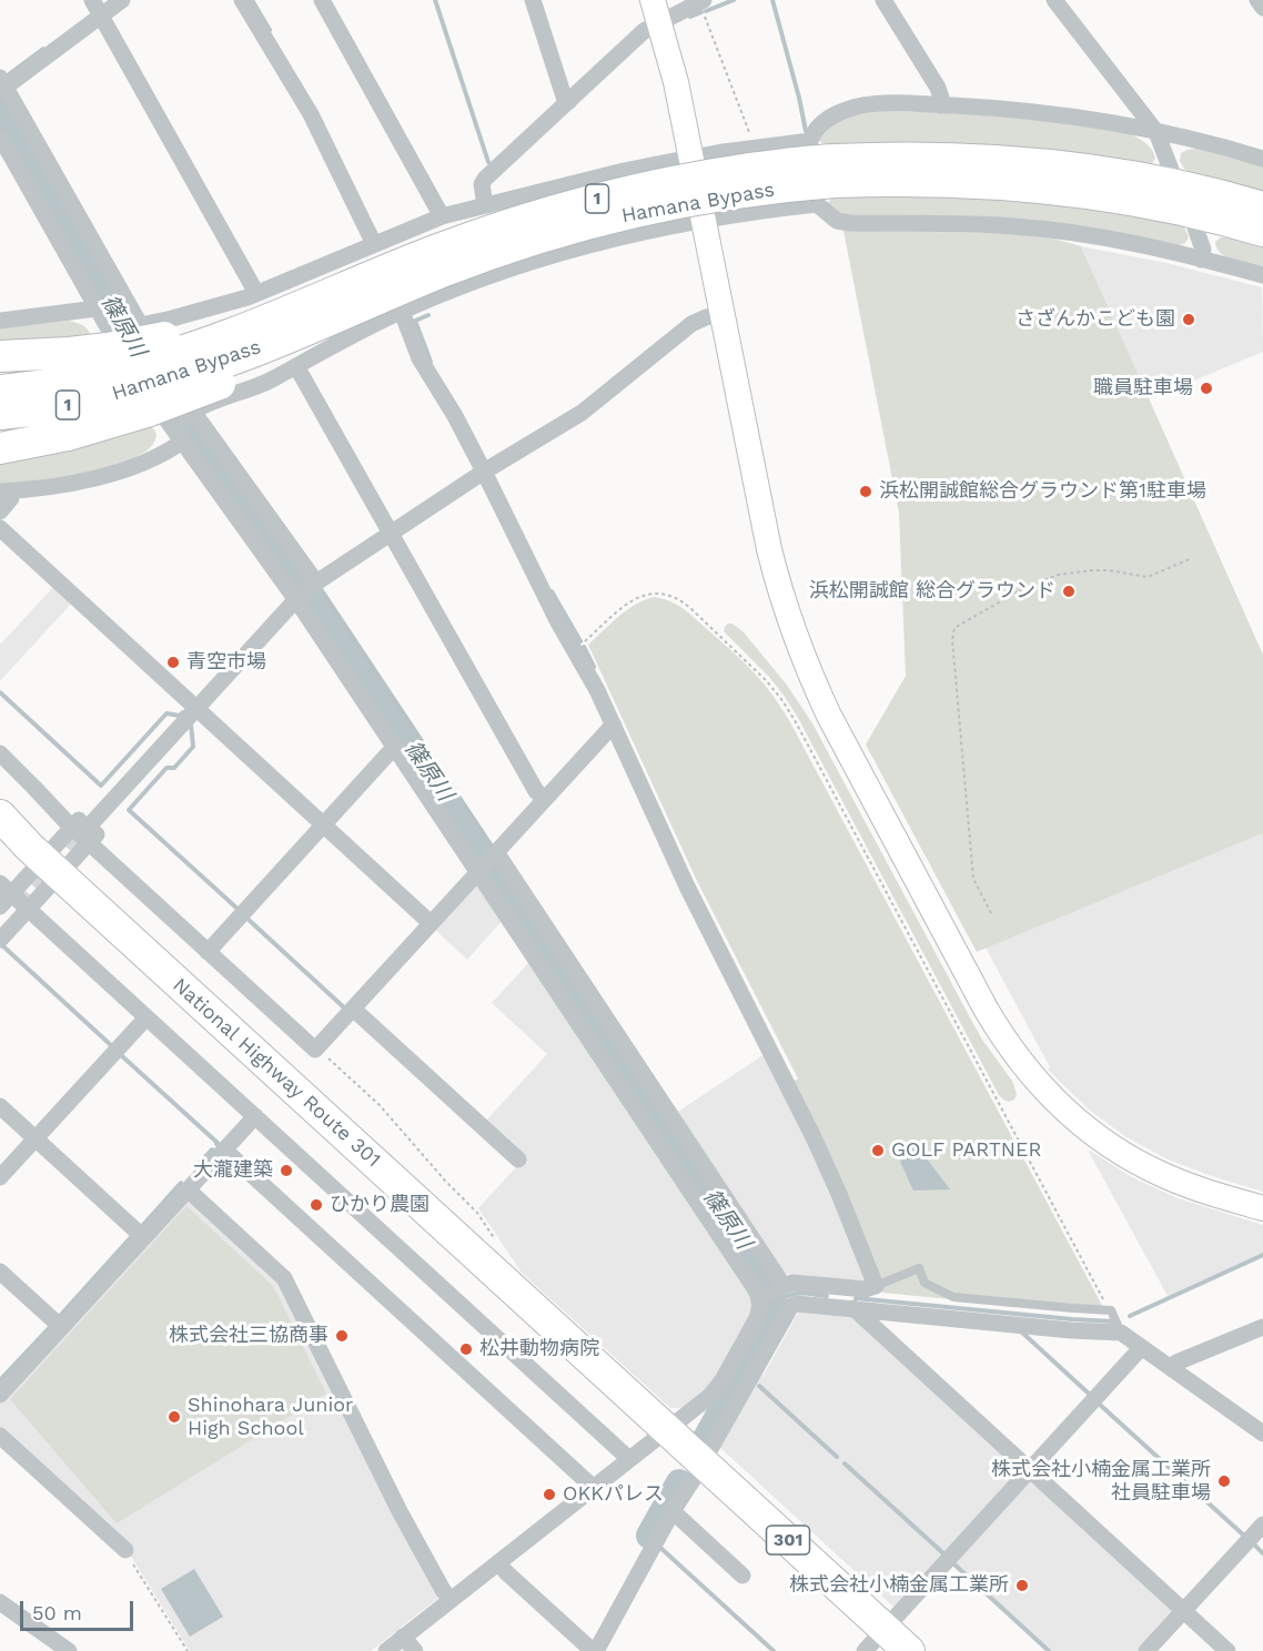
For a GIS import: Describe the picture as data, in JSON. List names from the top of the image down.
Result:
{
  "streets": {
    "highway": [
      "1",
      "Hamana Bypass",
      "National Highway Route 301",
      "301"
    ]
  },
  "water": ["篠原川"],
  "places": [
    "さざんかこども園",
    "職員駐車場",
    "浜松開誠館総合グラウンド第1駐車場",
    "浜松開誠館 総合グラウンド",
    "青空市場",
    "GOLF PARTNER",
    "大瀧建築",
    "ひかり農園",
    "株式会社三協商事",
    "松井動物病院",
    "Shinohara Junior High School",
    "株式会社小楠金属工業所 社員駐車場",
    "OKKパレス",
    "株式会社小楠金属工業所"
  ],
  "scale_bar": "50 m"
}
